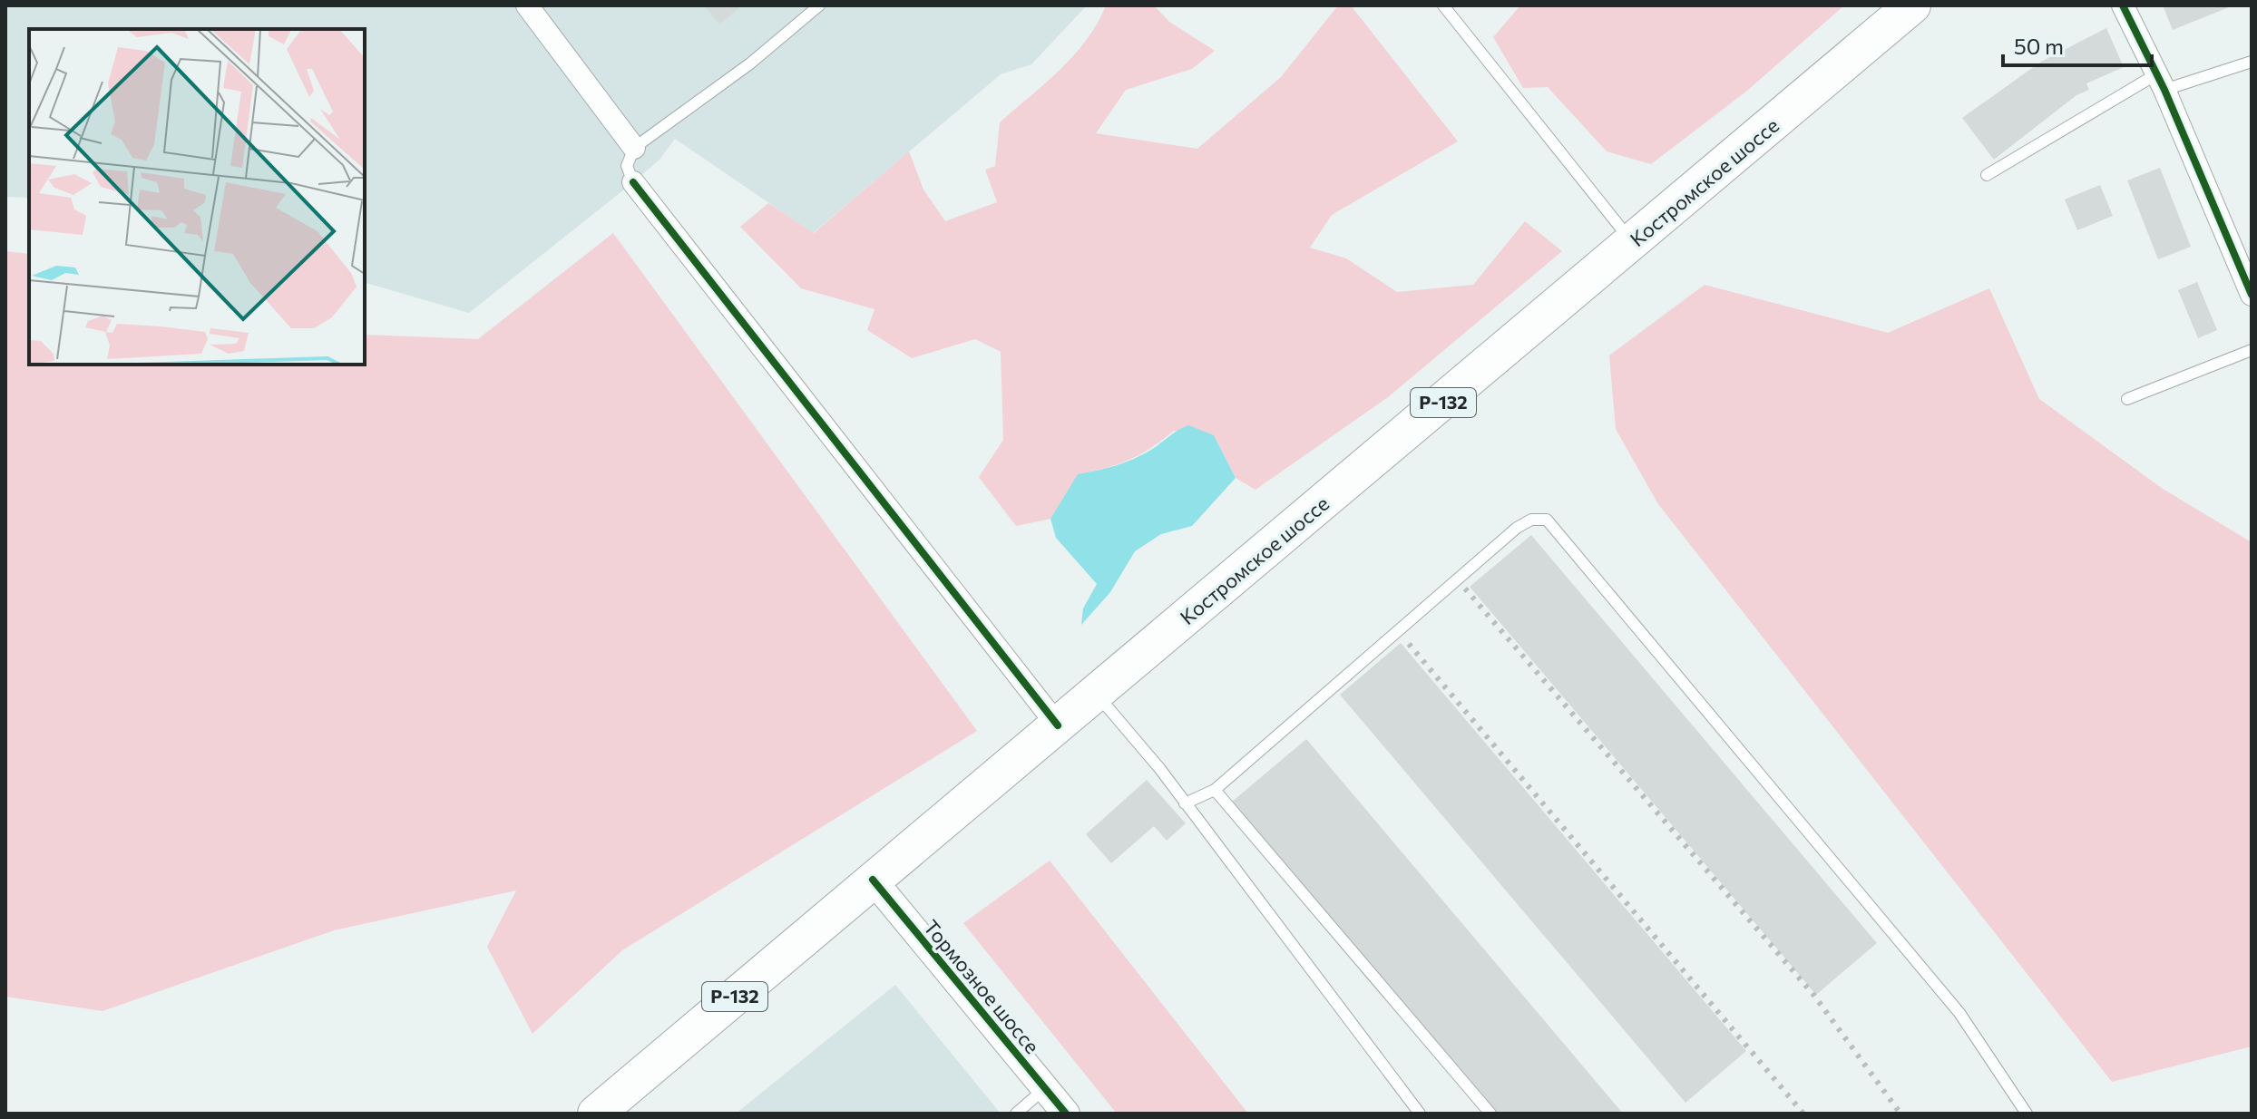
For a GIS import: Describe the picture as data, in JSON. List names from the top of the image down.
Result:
{
  "streets": {
    "highway": ["Костромское шоссе", "Р-132"],
    "street": ["Тормозное шоссе"]
  },
  "crossings": [
    ["Костромское шоссе", "Тормозное шоссе"]
  ],
  "scale_bar": "50 m"
}
